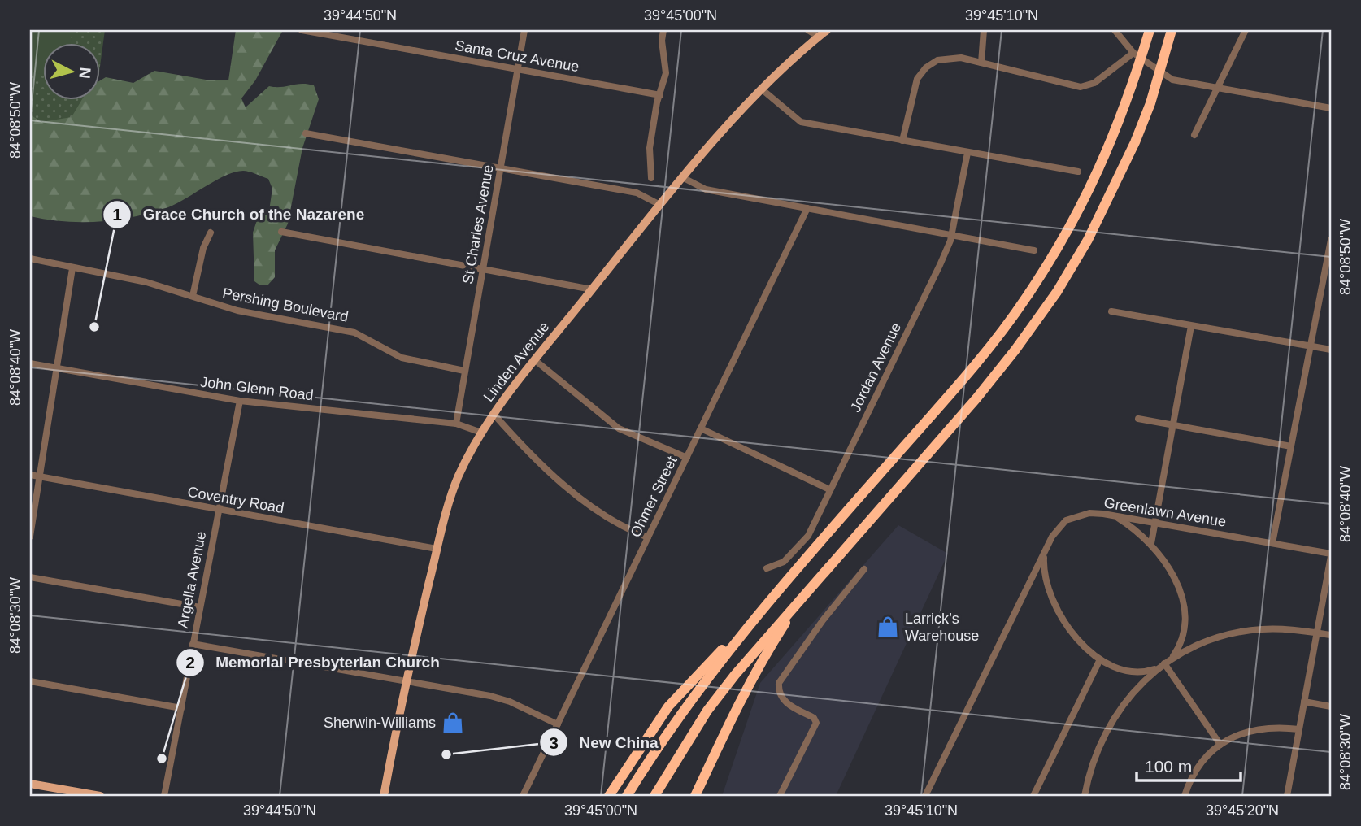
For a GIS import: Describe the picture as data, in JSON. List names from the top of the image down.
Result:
{
  "streets": {
    "main road": ["Linden Avenue"],
    "street": [
      "Santa Cruz Avenue",
      "St Charles Avenue",
      "Pershing Boulevard",
      "Jordan Avenue",
      "John Glenn Road",
      "Ohmer Street",
      "Coventry Road",
      "Greenlawn Avenue",
      "Argella Avenue"
    ]
  },
  "crossings": [
    ["Santa Cruz Avenue", "St Charles Avenue"],
    ["St Charles Avenue", "Pershing Boulevard"],
    ["St Charles Avenue", "John Glenn Road"],
    ["Linden Avenue", "John Glenn Road"],
    ["Linden Avenue", "Coventry Road"],
    ["John Glenn Road", "Argella Avenue"],
    ["Coventry Road", "Argella Avenue"]
  ],
  "places": {
    "other": ["Grace Church of the Nazarene", "New China", "Memorial Presbyterian Church"],
    "shop": ["Larrick’s Warehouse", "Sherwin-Williams"]
  },
  "scale_bar": "100 m",
  "north": "right",
  "coordinates": [
    "39°44'50\"N",
    "39°45'00\"N",
    "39°45'10\"N",
    "84°08'50\"W",
    "84°08'40\"W",
    "84°08'30\"W",
    "39°45'20\"N"
  ]
}
